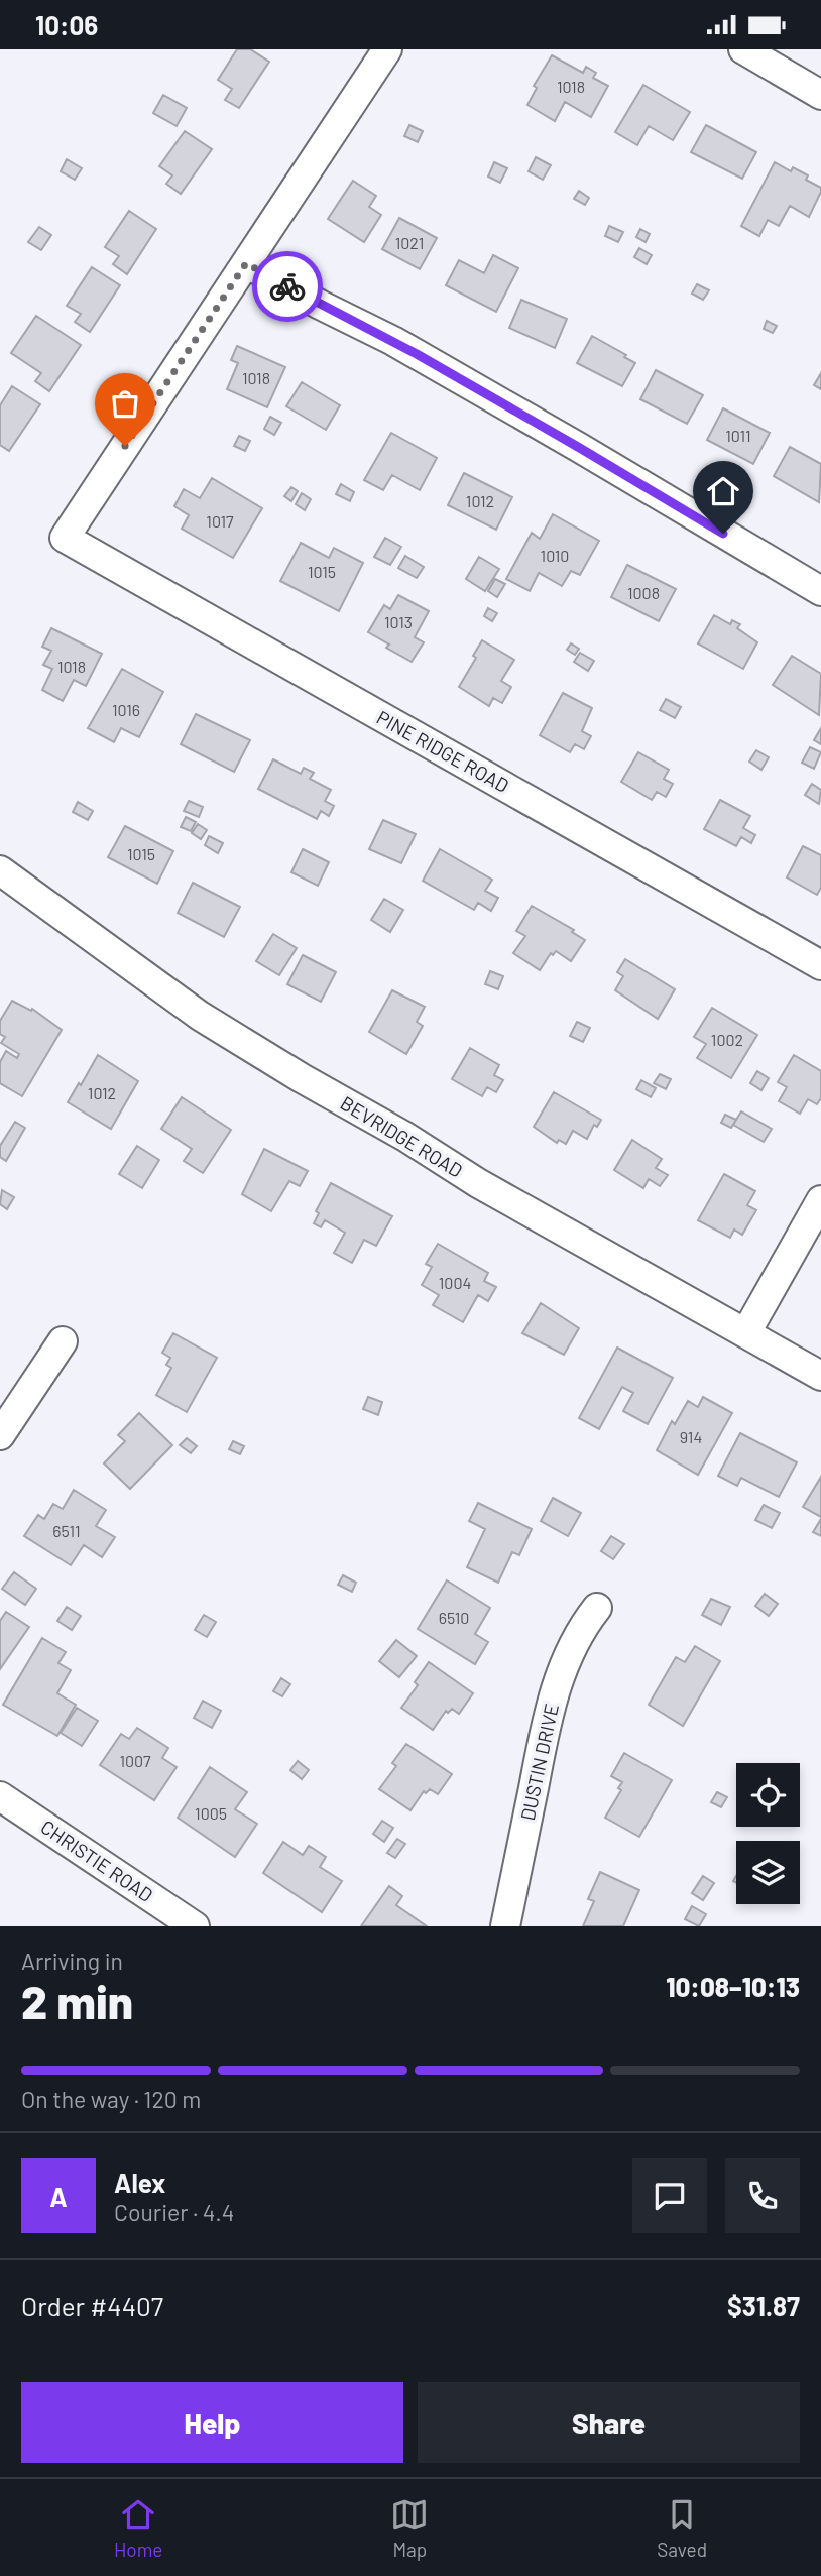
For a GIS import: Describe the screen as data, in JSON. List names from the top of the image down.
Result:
{
  "streets": {
    "street": [
      "PINE RIDGE ROAD",
      "BEVRIDGE ROAD",
      "DUSTIN DRIVE",
      "CHRISTIE ROAD"
    ]
  },
  "house_numbers": [
    "1018",
    "1021",
    "1018",
    "1011",
    "1012",
    "1017",
    "1010",
    "1015",
    "1008",
    "1013",
    "1018",
    "1016",
    "1015",
    "1002",
    "1012",
    "1004",
    "914",
    "6511",
    "6510",
    "1007",
    "1005"
  ],
  "page": {
    "status": "10:06",
    "heading": ["2 min", "Arriving in", "10:08–10:13"],
    "panel": [
      "Alex",
      "Courier · 4.4",
      "Order #4407",
      "$31.87"
    ],
    "bar": "On the way · 120 m",
    "round": "A",
    "buttons": ["Help", "Share"],
    "tabs": ["Home", "Map", "Saved"]
  }
}
